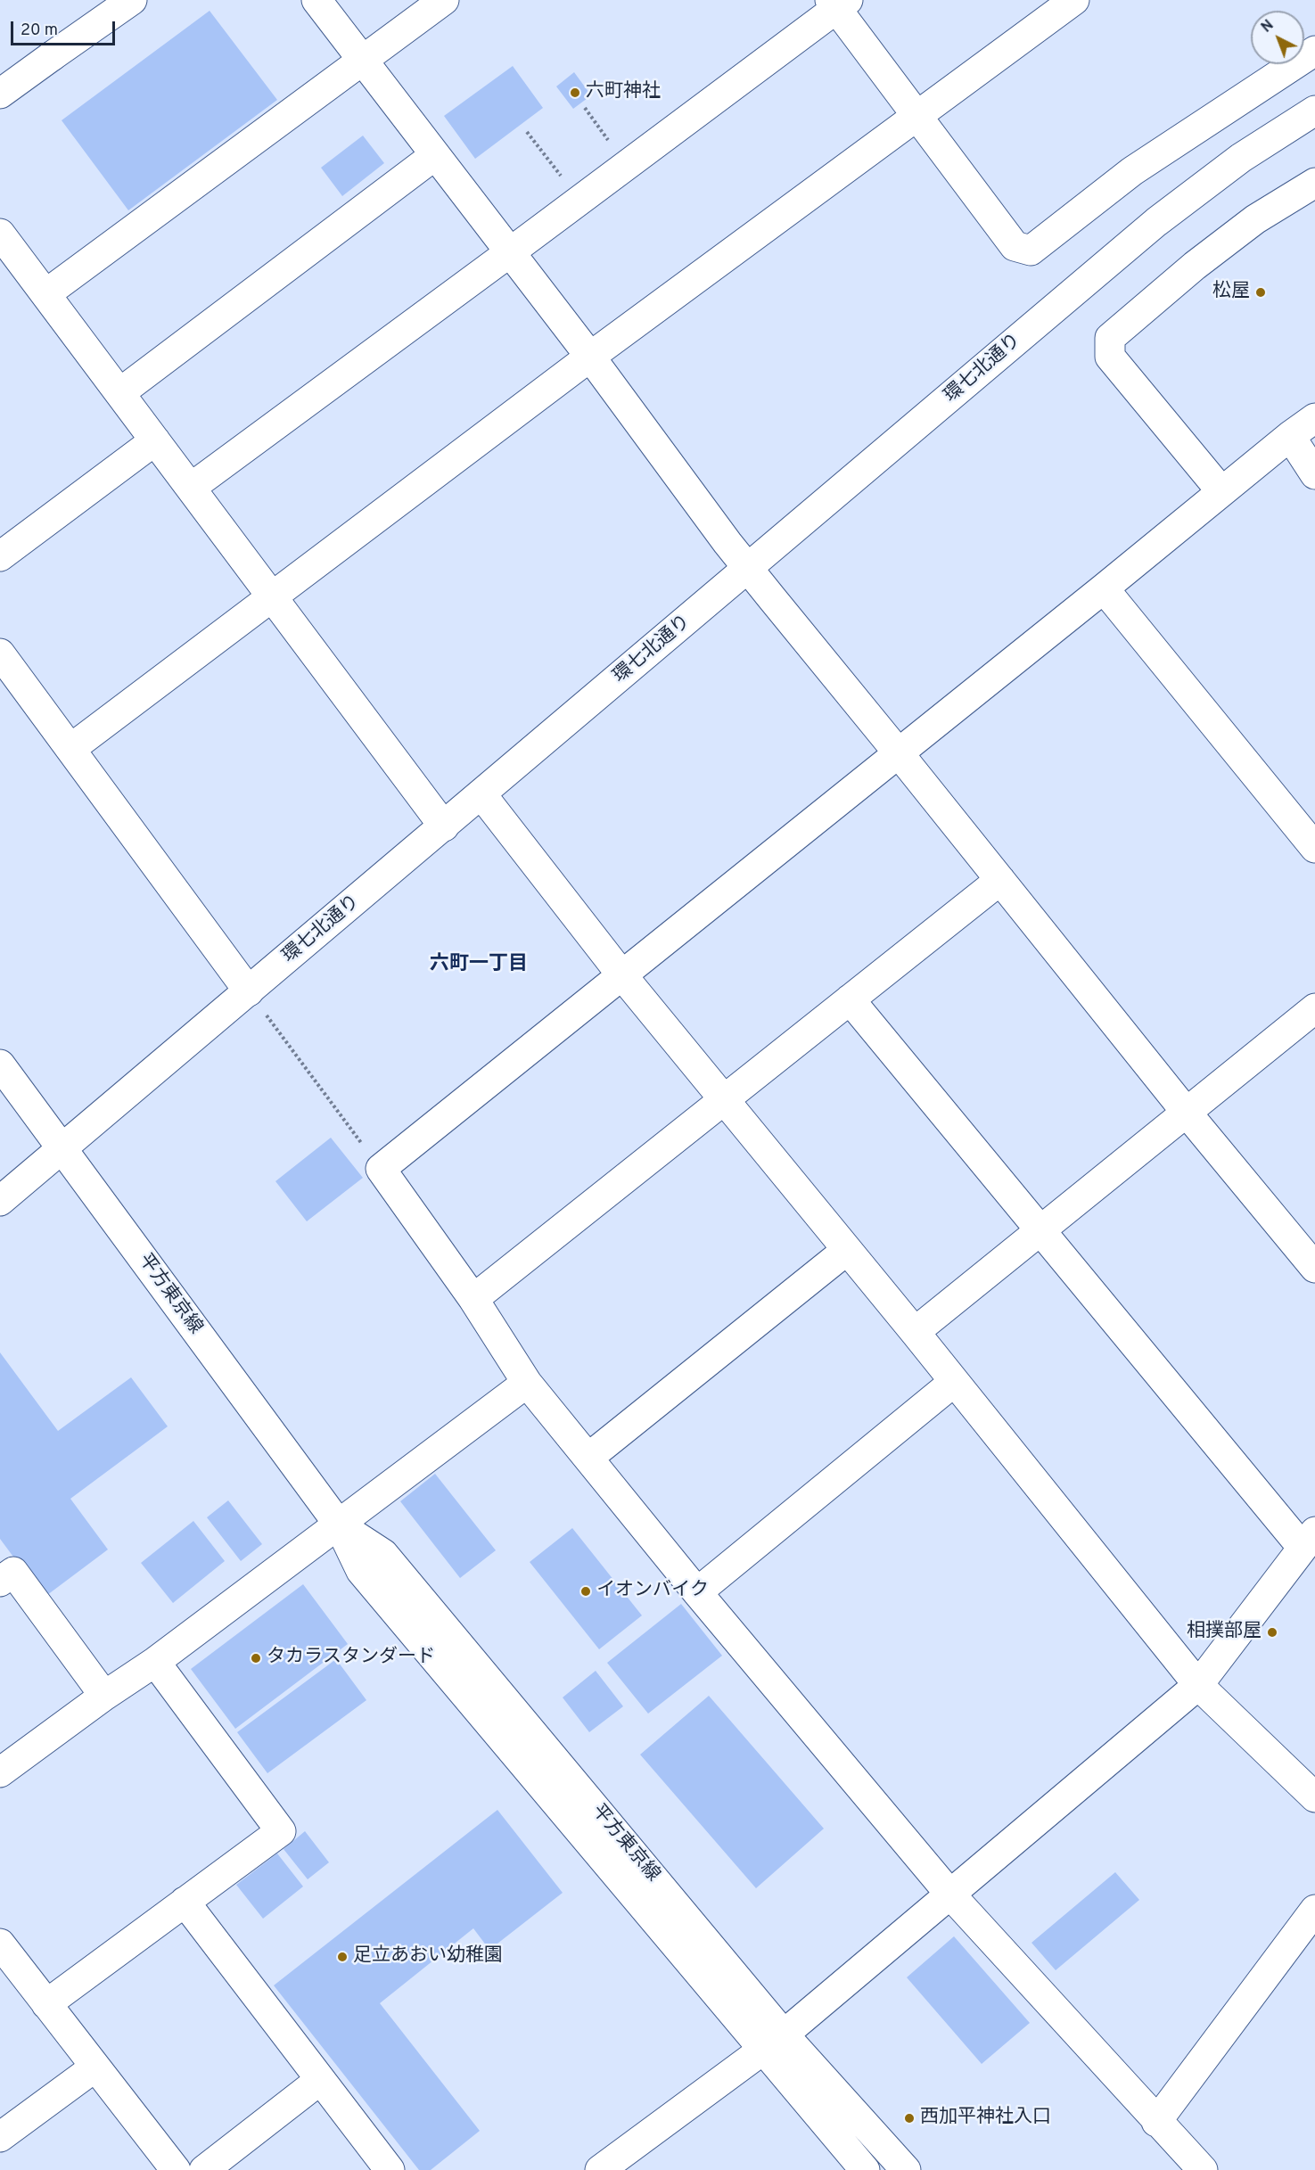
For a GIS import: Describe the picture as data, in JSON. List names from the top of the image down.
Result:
{
  "streets": {
    "street": ["環七北通り", "平方東京線"]
  },
  "crossings": [
    ["環七北通り", "平方東京線"]
  ],
  "districts": ["六町一丁目"],
  "places": [
    "六町神社",
    "松屋",
    "イオンバイク",
    "相撲部屋",
    "タカラスタンダード",
    "足立あおい幼稚園",
    "西加平神社入口"
  ],
  "scale_bar": "20 m",
  "north": "top left"
}
